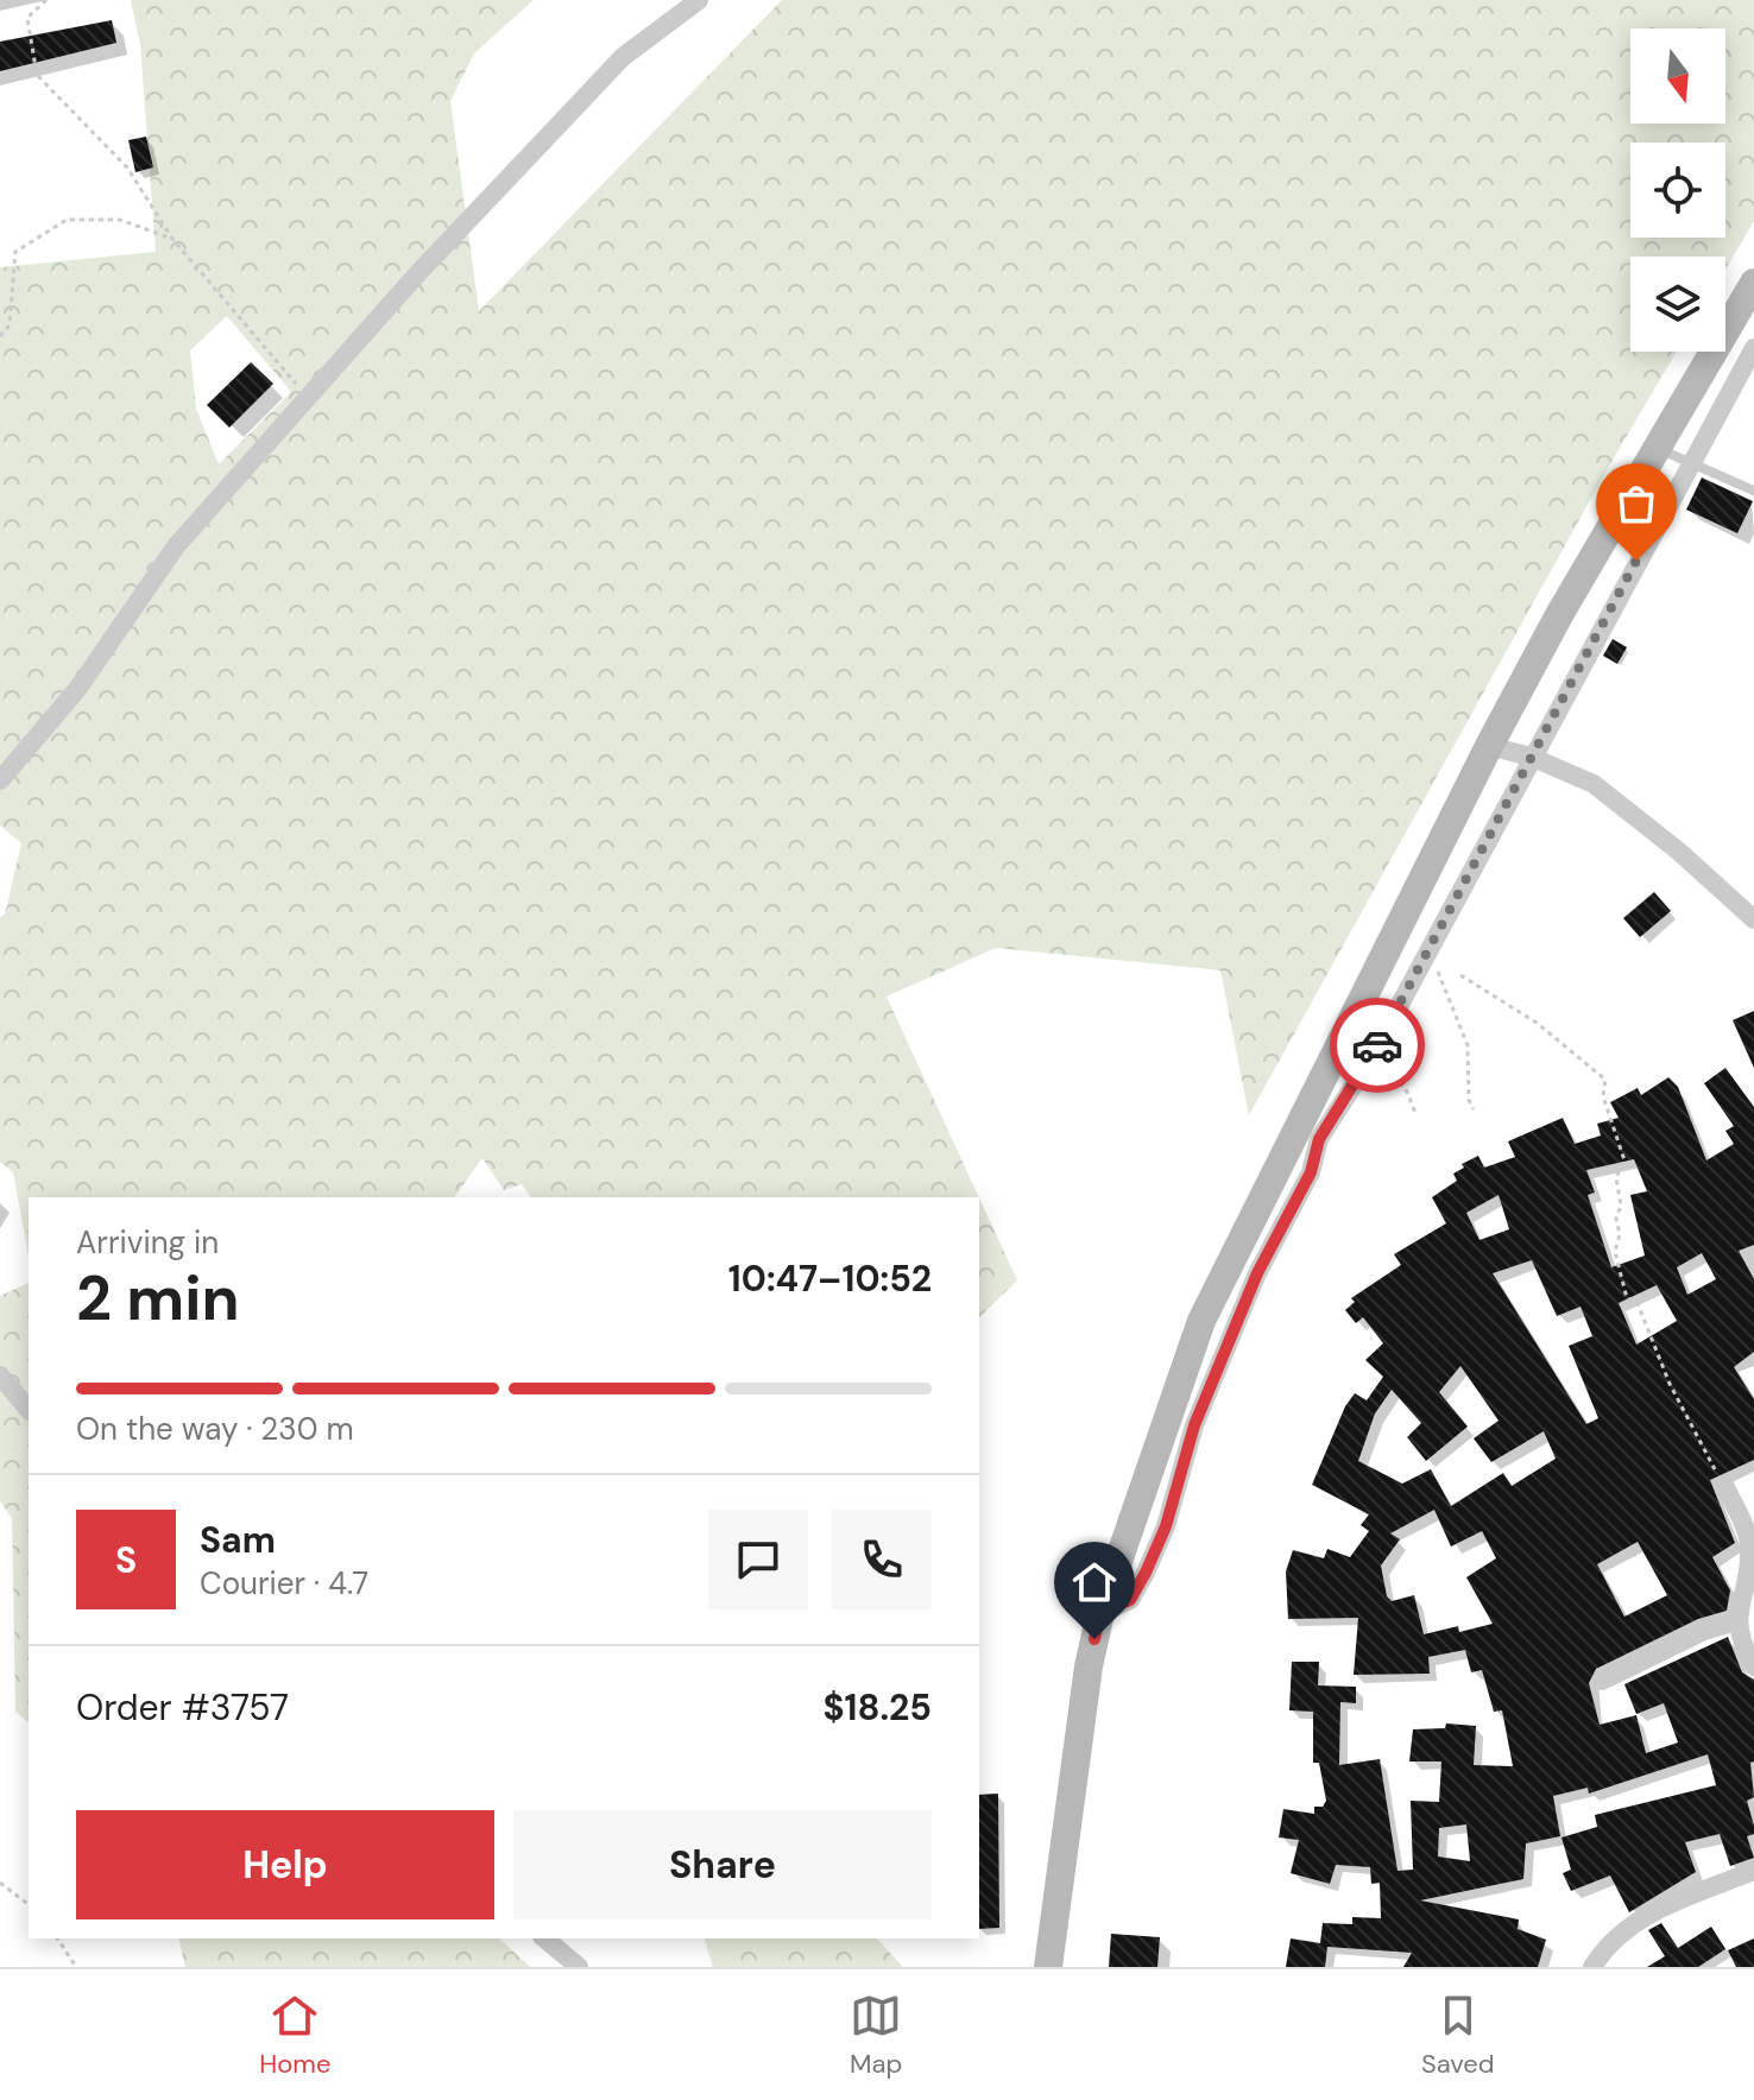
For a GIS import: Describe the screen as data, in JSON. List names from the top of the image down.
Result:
{
  "north": "bottom",
  "page": {
    "heading": ["2 min", "Arriving in", "10:47–10:52"],
    "panel": [
      "Sam",
      "Courier · 4.7",
      "Order #3757",
      "$18.25"
    ],
    "bar": "On the way · 230 m",
    "round": "S",
    "buttons": ["Help", "Share"],
    "tabs": ["Home", "Map", "Saved"]
  }
}
